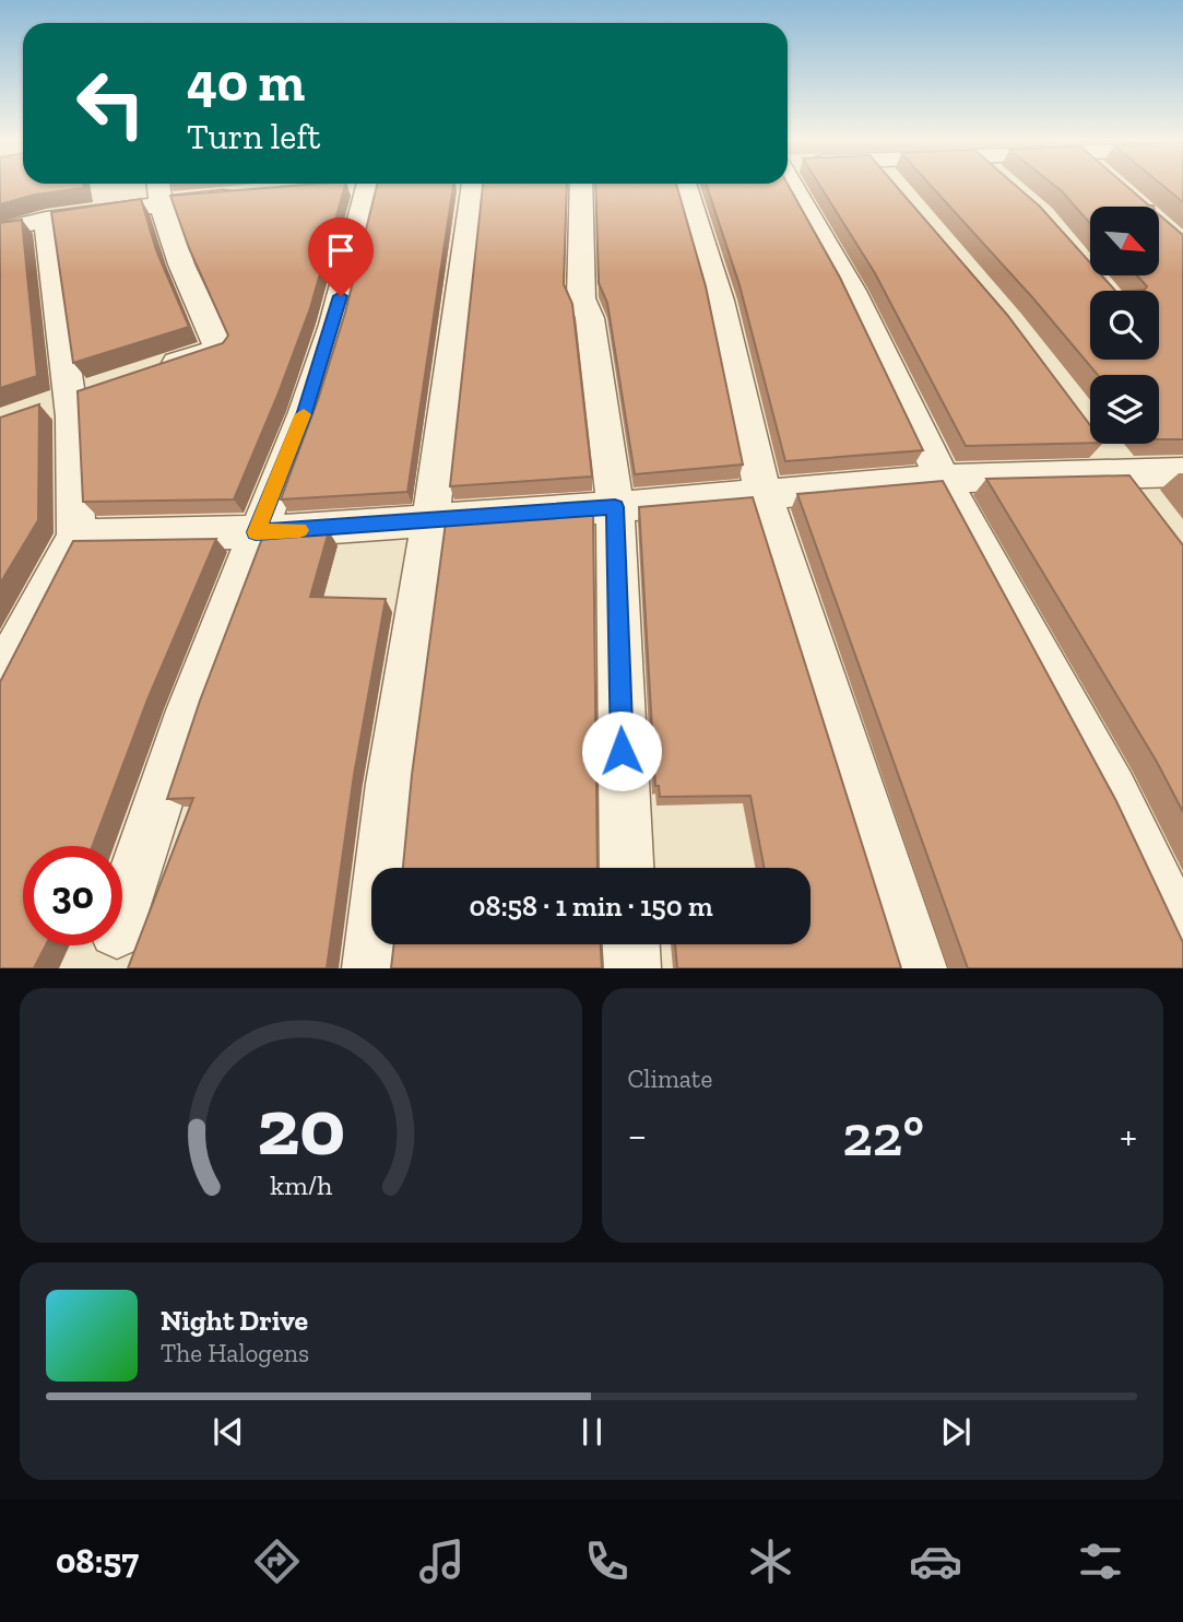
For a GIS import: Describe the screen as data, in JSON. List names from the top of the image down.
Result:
{
  "north": "bottom right",
  "page": {
    "turn": ["40 m", "Turn left"],
    "limit": "30",
    "trip": "08:58 · 1 min · 150 m",
    "tile": "Climate",
    "heat": ["−", "22°", "+"],
    "song": ["Night Drive", "The Halogens"],
    "tabs": "08:57",
    "gauge": ["20", "km/h"]
  }
}
